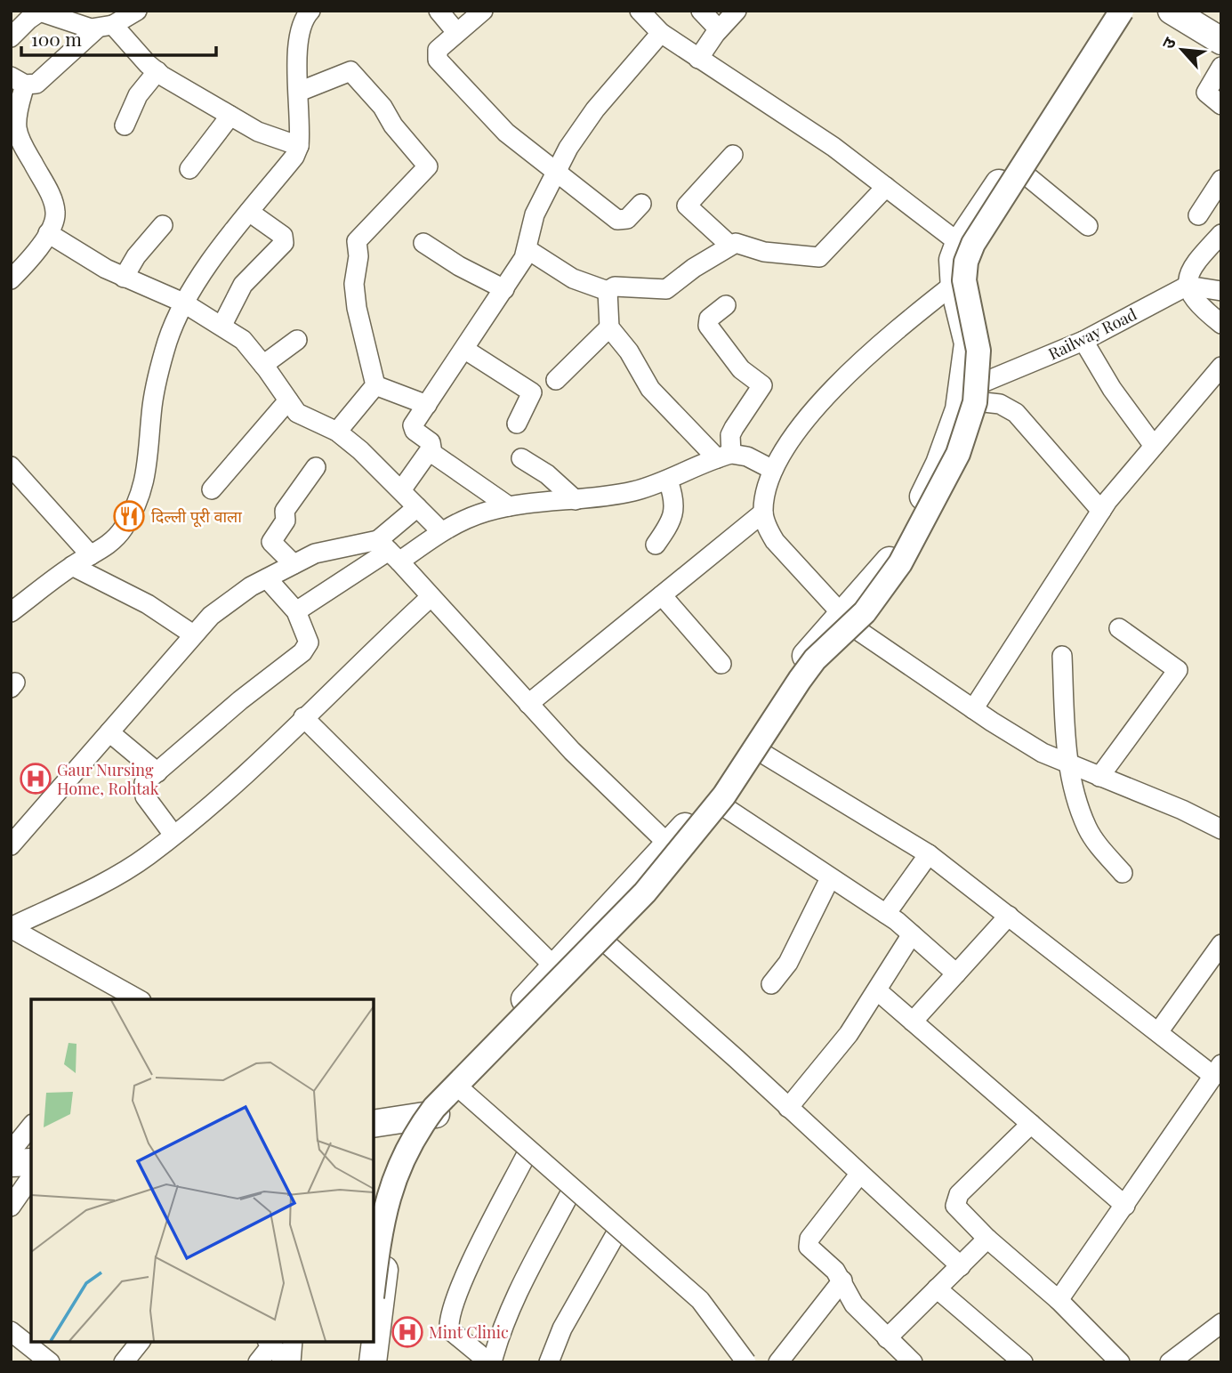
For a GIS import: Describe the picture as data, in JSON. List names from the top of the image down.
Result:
{
  "streets": {
    "street": ["Railway Road"]
  },
  "places": {
    "restaurant": ["दिल्ली पूरी वाला"],
    "hospital": ["Gaur Nursing Home, Rohtak", "Mint Clinic"]
  },
  "scale_bar": "100 m",
  "north": "top left"
}
